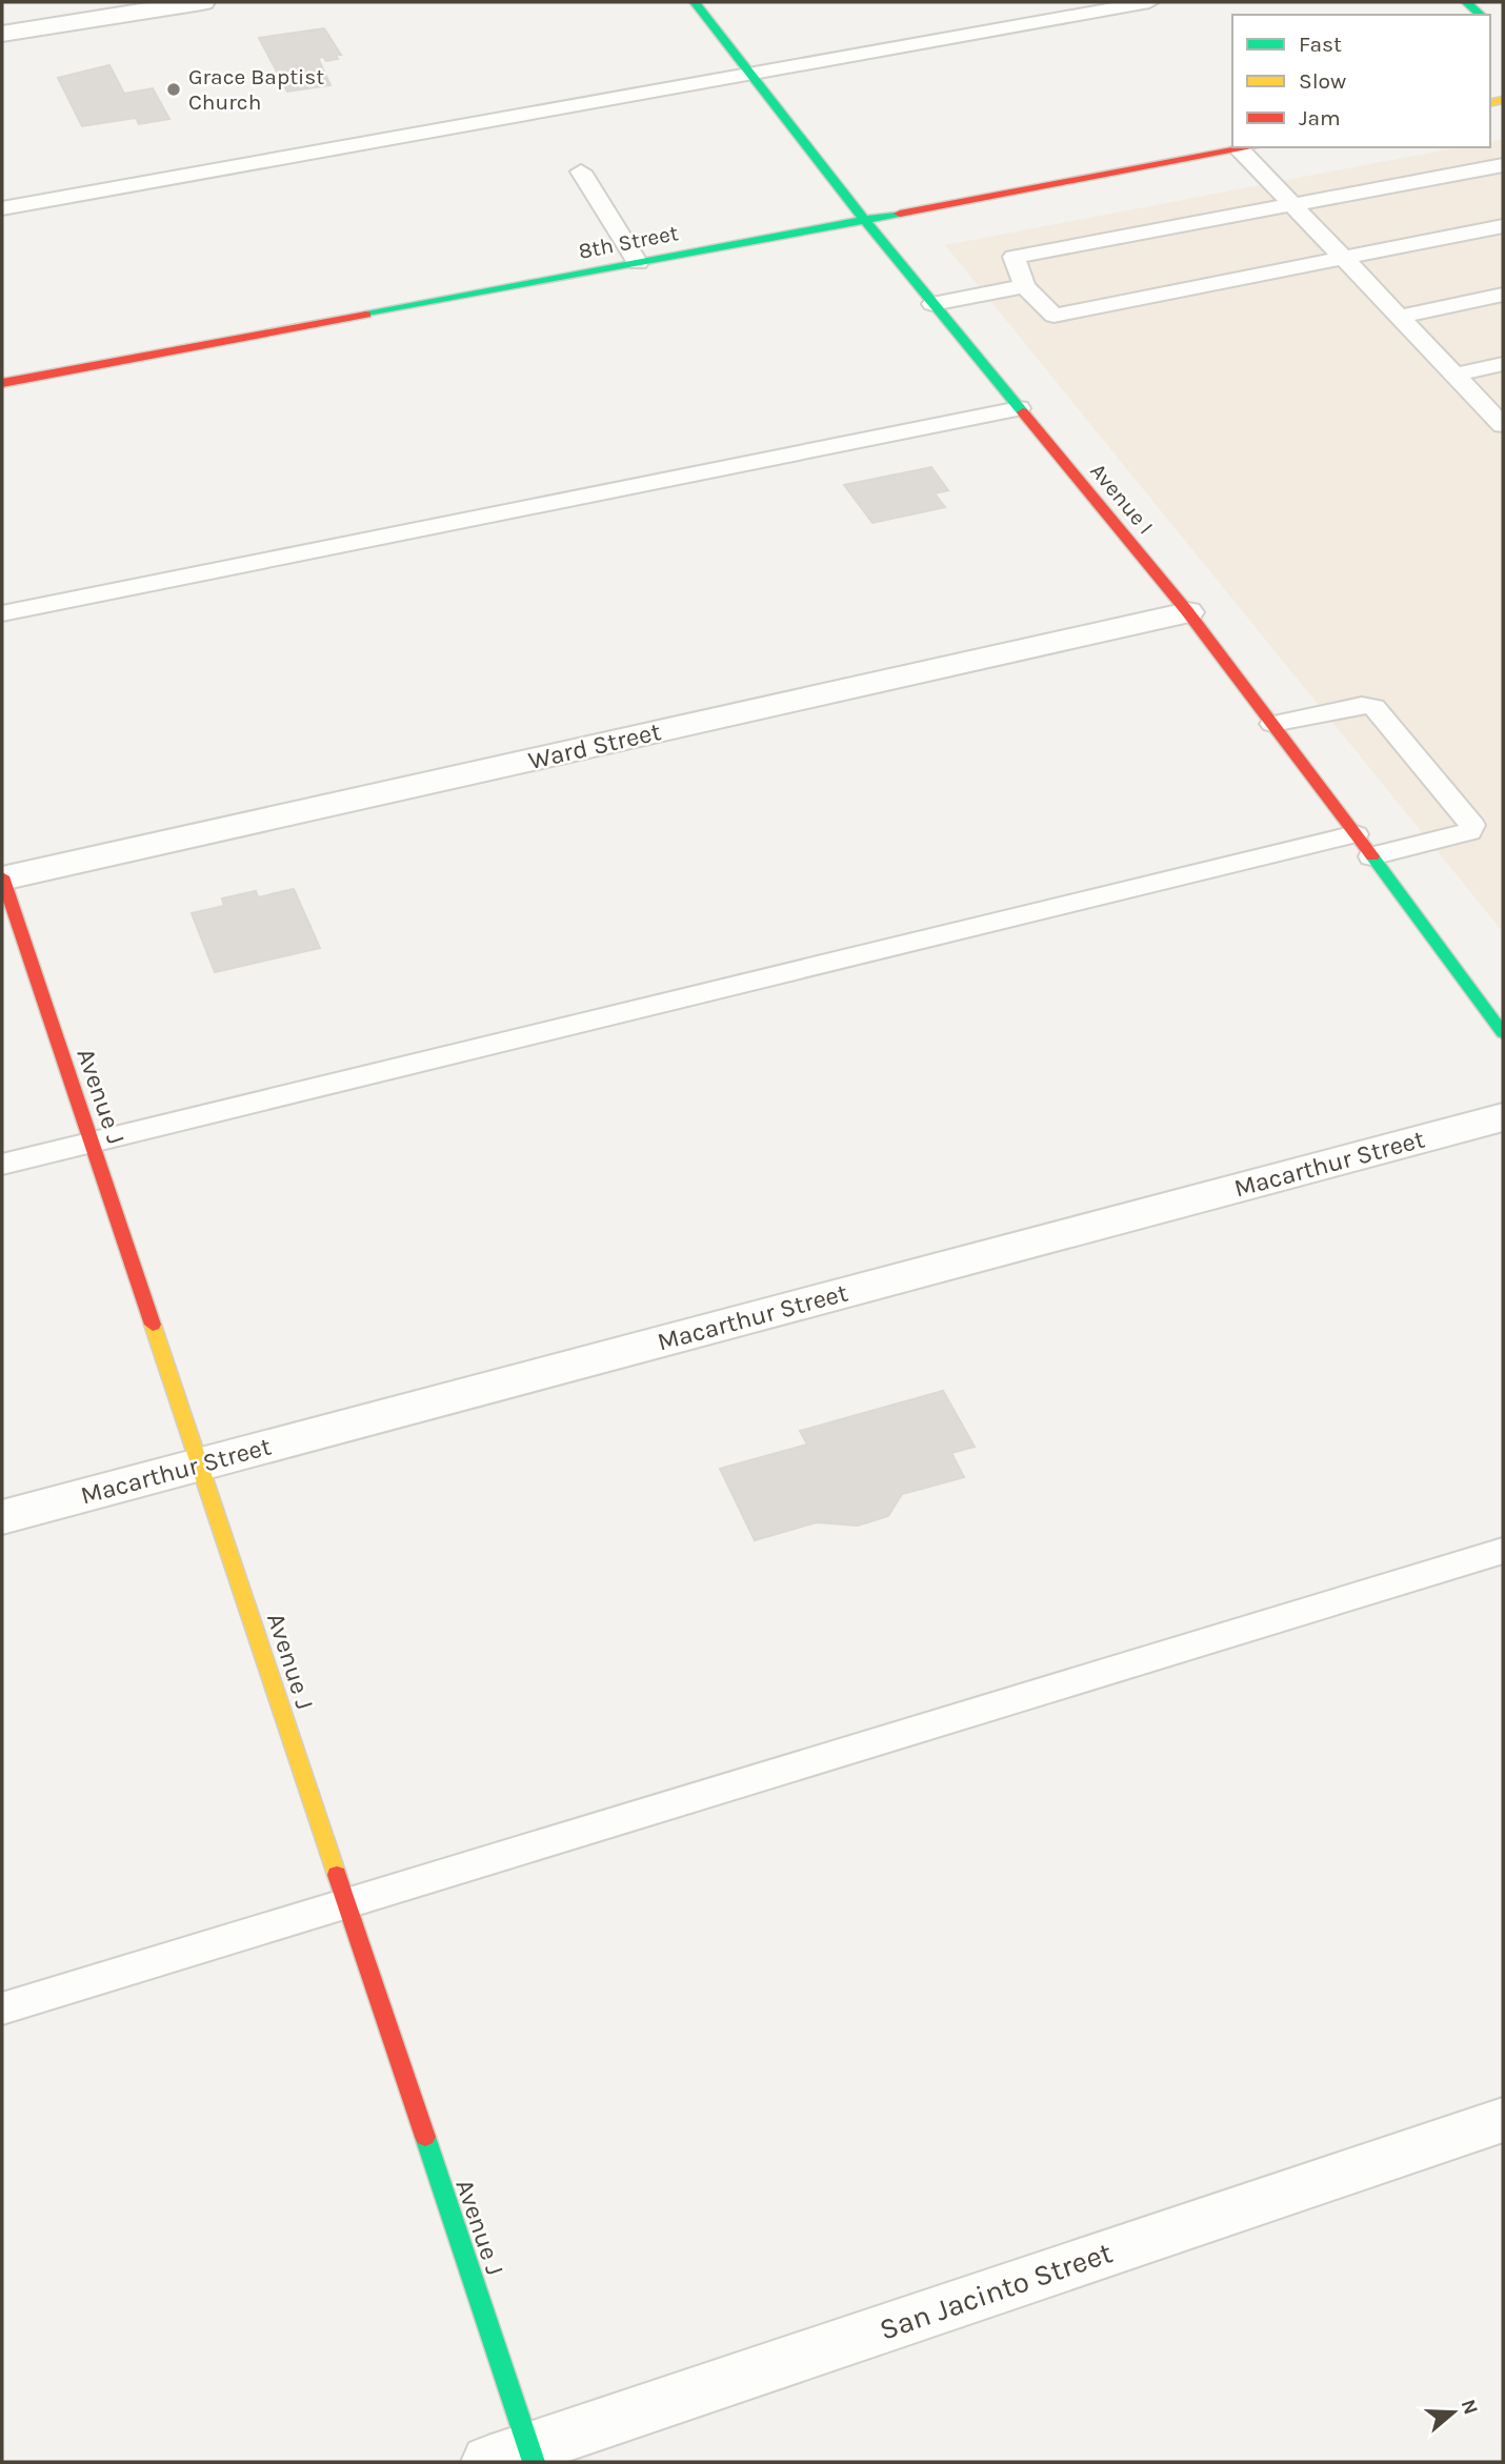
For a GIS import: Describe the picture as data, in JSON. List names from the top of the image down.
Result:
{
  "streets": {
    "street": [
      "8th Street",
      "Avenue I",
      "Ward Street",
      "Avenue J",
      "Macarthur Street",
      "San Jacinto Street"
    ]
  },
  "crossings": [
    ["8th Street", "Avenue I"],
    ["Avenue I", "Ward Street"],
    ["Ward Street", "Avenue J"],
    ["Avenue J", "Macarthur Street"],
    ["Avenue J", "San Jacinto Street"]
  ],
  "places": ["Grace Baptist Church"],
  "legend": ["Fast", "Slow", "Jam"],
  "north": "right"
}
